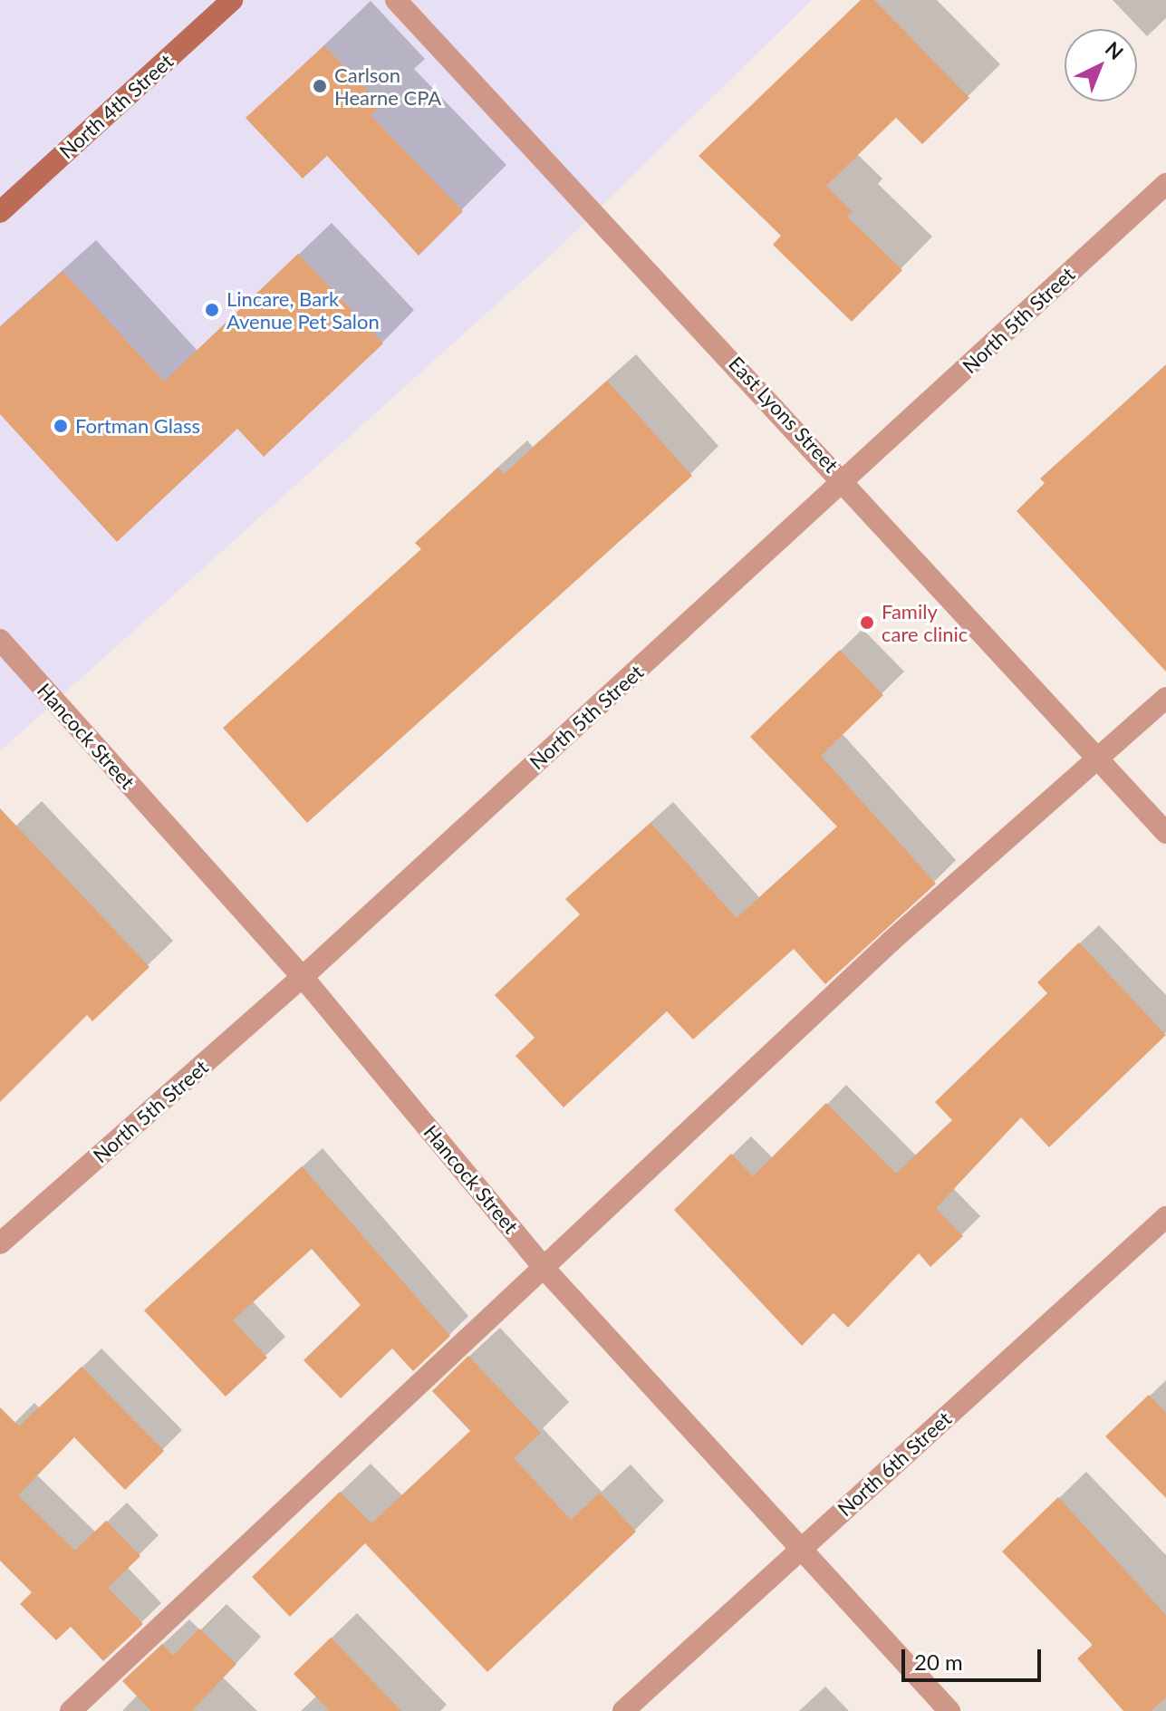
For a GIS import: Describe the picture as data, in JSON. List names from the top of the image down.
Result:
{
  "streets": {
    "street": [
      "North 4th Street",
      "North 5th Street",
      "East Lyons Street",
      "Hancock Street",
      "North 6th Street"
    ]
  },
  "crossings": [
    ["North 5th Street", "East Lyons Street"],
    ["North 5th Street", "Hancock Street"],
    ["Hancock Street", "North 6th Street"]
  ],
  "places": [
    "Carlson Hearne CPA",
    "Lincare, Bark Avenue Pet Salon",
    "Fortman Glass",
    "Family care clinic"
  ],
  "scale_bar": "20 m",
  "north": "top right"
}
